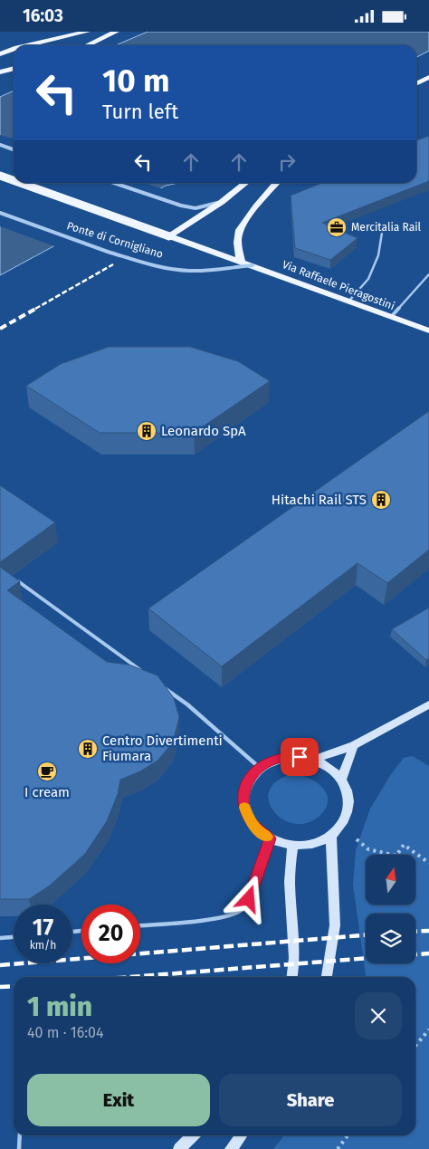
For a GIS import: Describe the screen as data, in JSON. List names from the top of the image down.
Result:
{
  "streets": {
    "main road": ["Ponte di Cornigliano", "Via Raffaele Pieragostini"]
  },
  "crossings": [
    ["Ponte di Cornigliano", "Via Raffaele Pieragostini"]
  ],
  "places": {
    "office": ["Mercitalia Rail"],
    "building": ["Leonardo SpA", "Hitachi Rail STS", "Centro Divertimenti Fiumara"],
    "cafe": ["I cream"]
  },
  "north": "top",
  "page": {
    "status": "16:03",
    "turn": ["10 m", "Turn left"],
    "speed": "17 km/h",
    "limit": "20",
    "heading": ["1 min", "40 m · 16:04"],
    "buttons": ["Exit", "Share"]
  }
}
